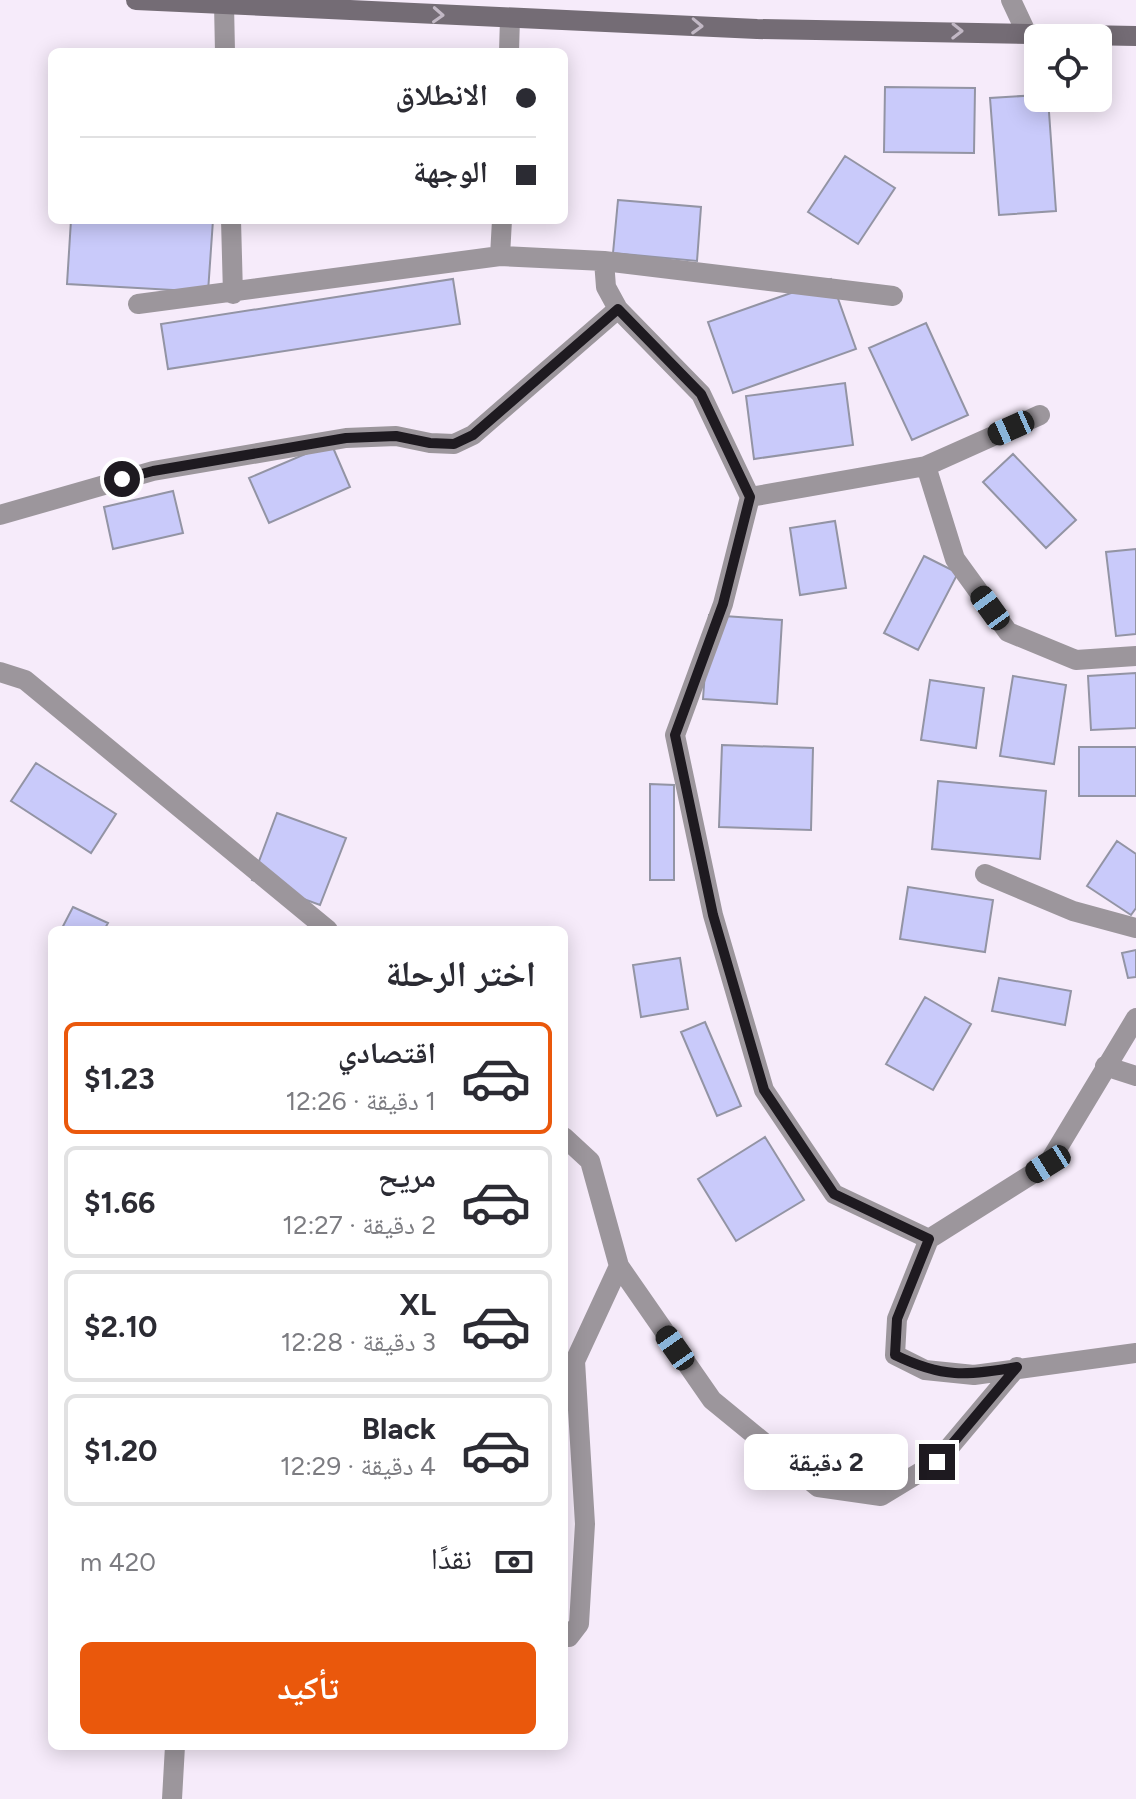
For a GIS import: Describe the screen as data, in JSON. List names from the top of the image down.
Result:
{
  "page": {
    "banner": ["الانطلاق", "الوجهة"],
    "heading": "اختر الرحلة",
    "list": [
      {
        "name": "اقتصادي",
        "note": "1 دقيقة · 12:26",
        "value": "$1.23"
      },
      {
        "name": "مريح",
        "note": "2 دقيقة · 12:27",
        "value": "$1.66"
      },
      {
        "name": "XL",
        "note": "3 دقيقة · 12:28",
        "value": "$2.10"
      },
      {
        "name": "Black",
        "note": "4 دقيقة · 12:29",
        "value": "$1.20"
      }
    ],
    "bubble": "2 دقيقة",
    "pay": ["نقدًا", "420 m"],
    "buttons": "تأكيد"
  }
}
